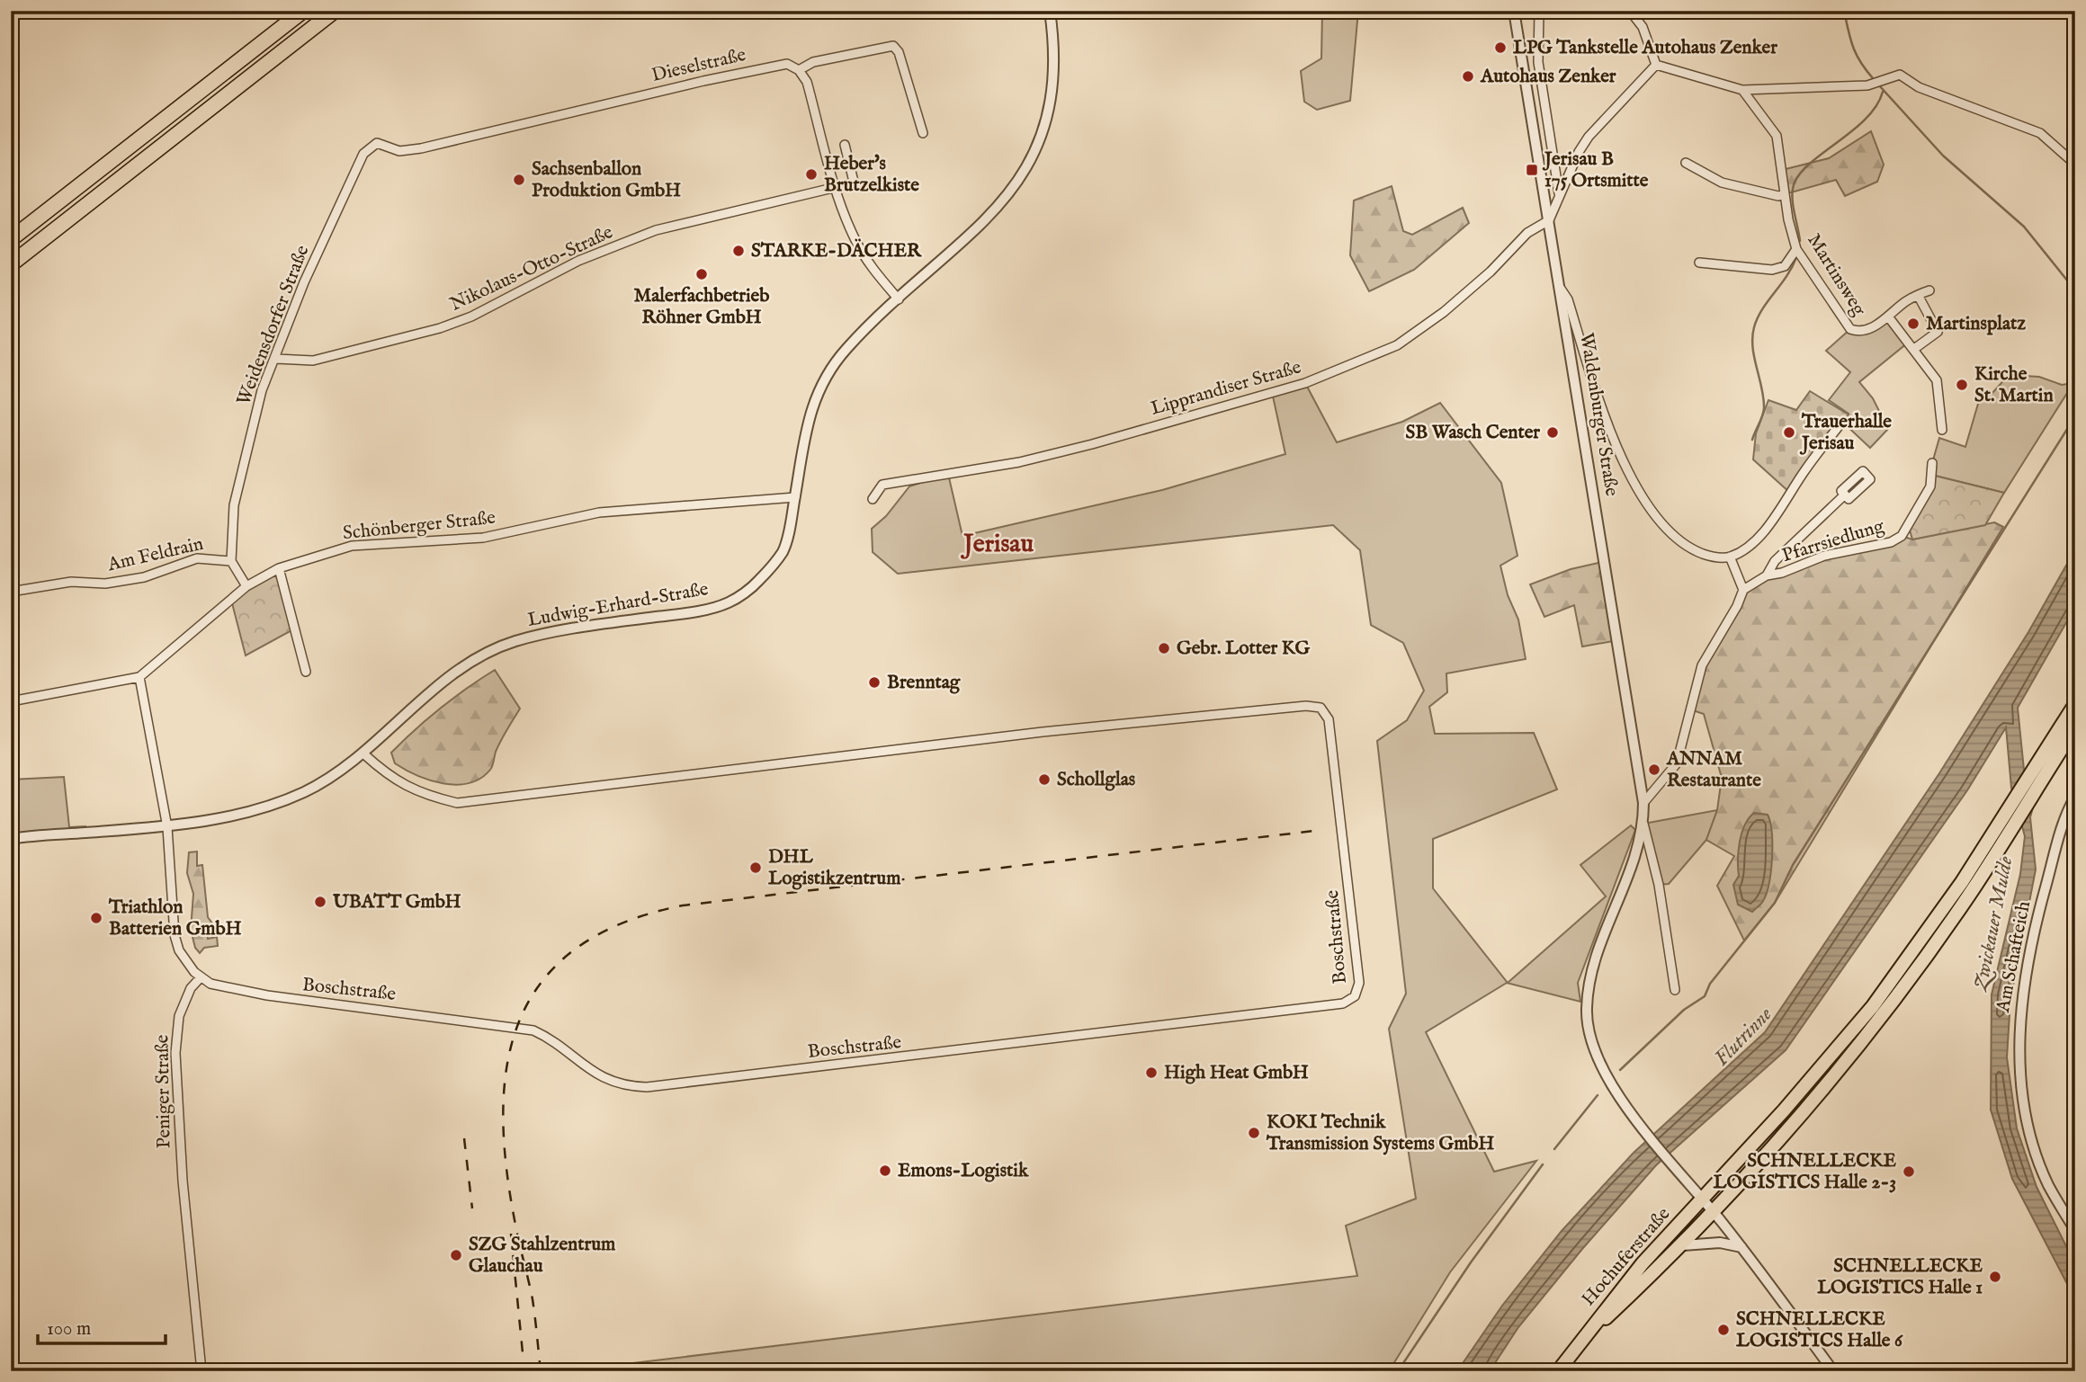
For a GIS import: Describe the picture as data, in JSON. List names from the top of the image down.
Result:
{
  "streets": {
    "main road": ["Hochuferstraße"],
    "street": [
      "Dieselstraße",
      "Nikolaus-Otto-Straße",
      "Martinsweg",
      "Weidensdorfer Straße",
      "Lipprandiser Straße",
      "Waldenburger Straße",
      "Schönberger Straße",
      "Pfarrsiedlung",
      "Am Feldrain",
      "Ludwig-Erhard-Straße",
      "Boschstraße",
      "Am Schafteich",
      "Peniger Straße"
    ]
  },
  "crossings": [
    ["Dieselstraße", "Weidensdorfer Straße"],
    ["Nikolaus-Otto-Straße", "Weidensdorfer Straße"],
    ["Weidensdorfer Straße", "Am Feldrain"],
    ["Lipprandiser Straße", "Waldenburger Straße"],
    ["Waldenburger Straße", "Hochuferstraße"],
    ["Schönberger Straße", "Ludwig-Erhard-Straße"],
    ["Ludwig-Erhard-Straße", "Boschstraße"],
    ["Boschstraße", "Peniger Straße"]
  ],
  "districts": ["Jerisau"],
  "water": ["Zwickauer Mulde", "Flutrinne"],
  "places": {
    "other": [
      "LPG Tankstelle Autohaus Zenker",
      "Autohaus Zenker",
      "Heber's Brutzelkiste",
      "Sachsenballon Produktion GmbH",
      "STARKE-DÄCHER",
      "Malerfachbetrieb Röhner GmbH",
      "Martinsplatz",
      "Kirche St. Martin",
      "SB Wasch Center",
      "Trauerhalle Jerisau",
      "Gebr. Lotter KG",
      "Brenntag",
      "ANNAM Restaurante",
      "Schollglas",
      "DHL Logistikzentrum",
      "UBATT GmbH",
      "Triathlon Batterien GmbH",
      "High Heat GmbH",
      "KOKI Technik Transmission Systems GmbH",
      "Emons-Logistik",
      "SCHNELLECKE LOGISTICS Halle 2-3",
      "SZG Stahlzentrum Glauchau",
      "SCHNELLECKE LOGISTICS Halle 1",
      "SCHNELLECKE LOGISTICS Halle 6"
    ],
    "transit": ["Jerisau B 175 Ortsmitte"]
  },
  "scale_bar": "100 m"
}
